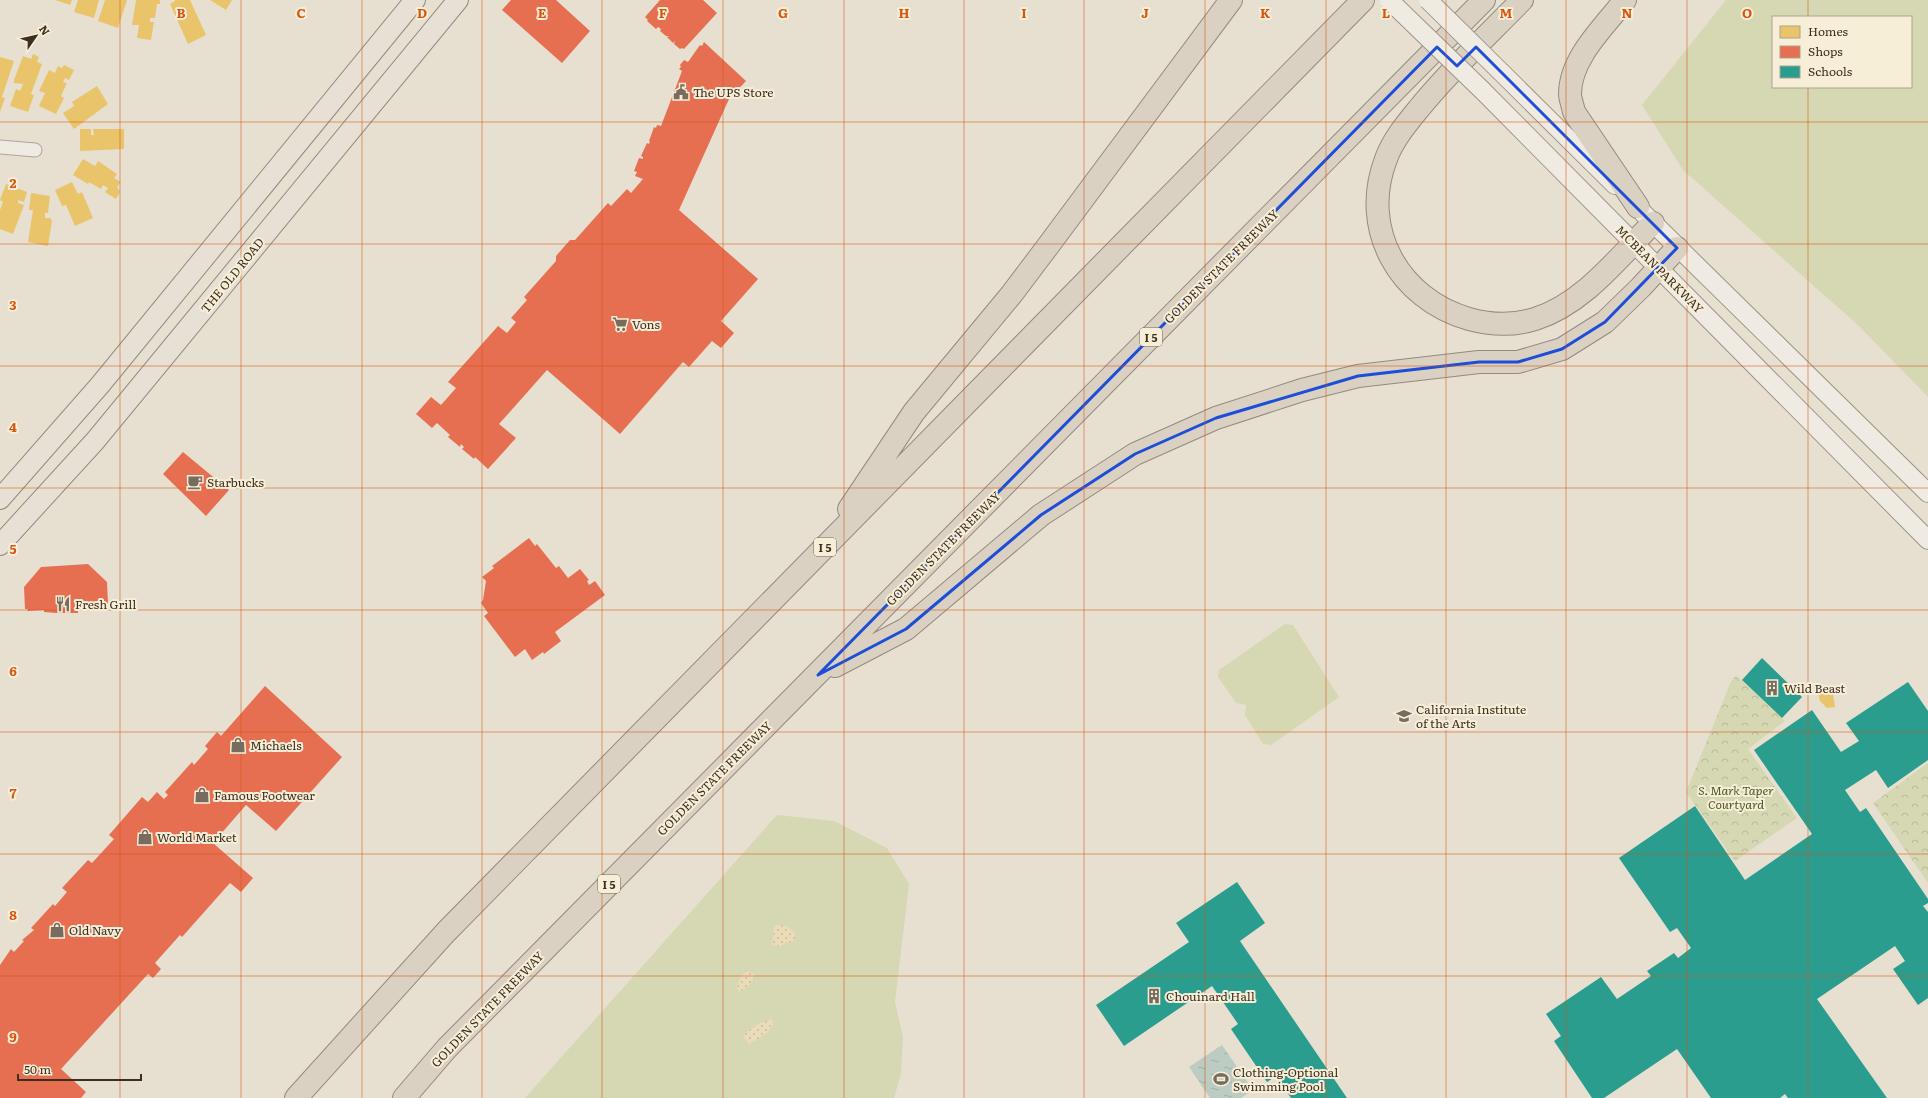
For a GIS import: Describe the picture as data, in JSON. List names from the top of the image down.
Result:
{
  "streets": {
    "highway": ["GOLDEN STATE FREEWAY", "I 5"],
    "main road": ["MCBEAN PARKWAY", "THE OLD ROAD"]
  },
  "parks": ["S. Mark Taper Courtyard"],
  "places": {
    "public building": ["The UPS Store"],
    "supermarket": ["Vons"],
    "cafe": ["Starbucks"],
    "restaurant": ["Fresh Grill"],
    "building": ["Wild Beast", "Chouinard Hall"],
    "school or university": ["California Institute of the Arts"],
    "shop": [
      "Michaels",
      "Famous Footwear",
      "World Market",
      "Old Navy"
    ],
    "sports": ["Clothing-Optional Swimming Pool"]
  },
  "legend": ["Homes", "Shops", "Schools"],
  "scale_bar": "50 m",
  "north": "top right",
  "grid": {
    "columns": [
      "B",
      "C",
      "D",
      "E",
      "F",
      "G",
      "H",
      "I",
      "J",
      "K",
      "L",
      "M",
      "N",
      "O"
    ],
    "rows": [
      "2",
      "3",
      "4",
      "5",
      "6",
      "7",
      "8",
      "9"
    ]
  }
}
